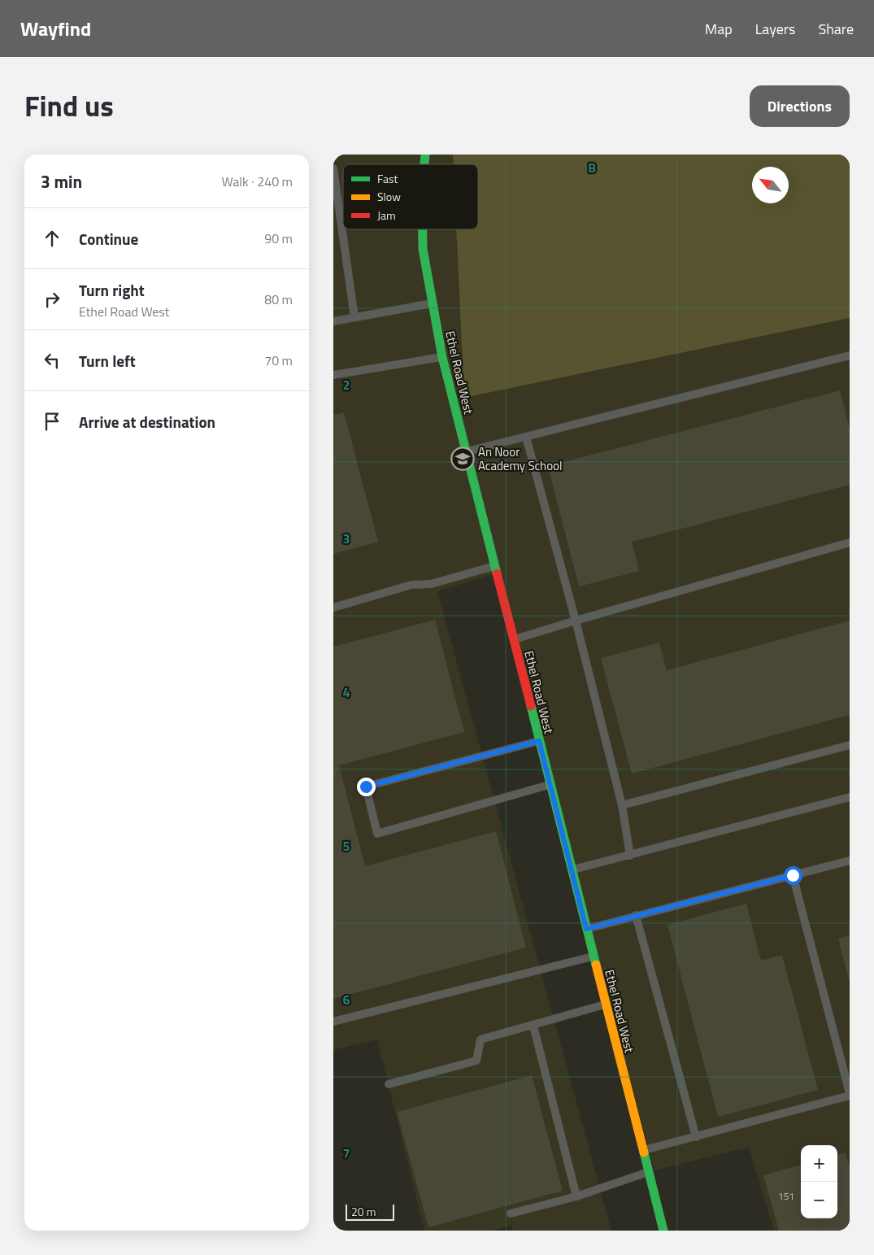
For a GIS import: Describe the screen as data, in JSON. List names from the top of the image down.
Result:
{
  "streets": {
    "street": ["Ethel Road West"]
  },
  "places": {
    "school or university": ["An Noor Academy School"]
  },
  "house_numbers": ["151"],
  "legend": ["Fast", "Slow", "Jam"],
  "scale_bar": "20 m",
  "north": "top left",
  "page": {
    "header": "Wayfind",
    "nav": ["Map", "Layers", "Share"],
    "title": "Find us",
    "buttons": "Directions",
    "heading": ["3 min", "Walk · 240 m"],
    "list": [
      ["Continue", "90 m"],
      ["Turn right", "Ethel Road West", "80 m"],
      ["Turn left", "70 m"],
      "Arrive at destination"
    ],
    "map_buttons": ["+", "−"],
    "scale": "20 m"
  },
  "grid": {
    "columns": ["B"],
    "rows": [
      "2",
      "3",
      "4",
      "5",
      "6",
      "7"
    ]
  }
}
